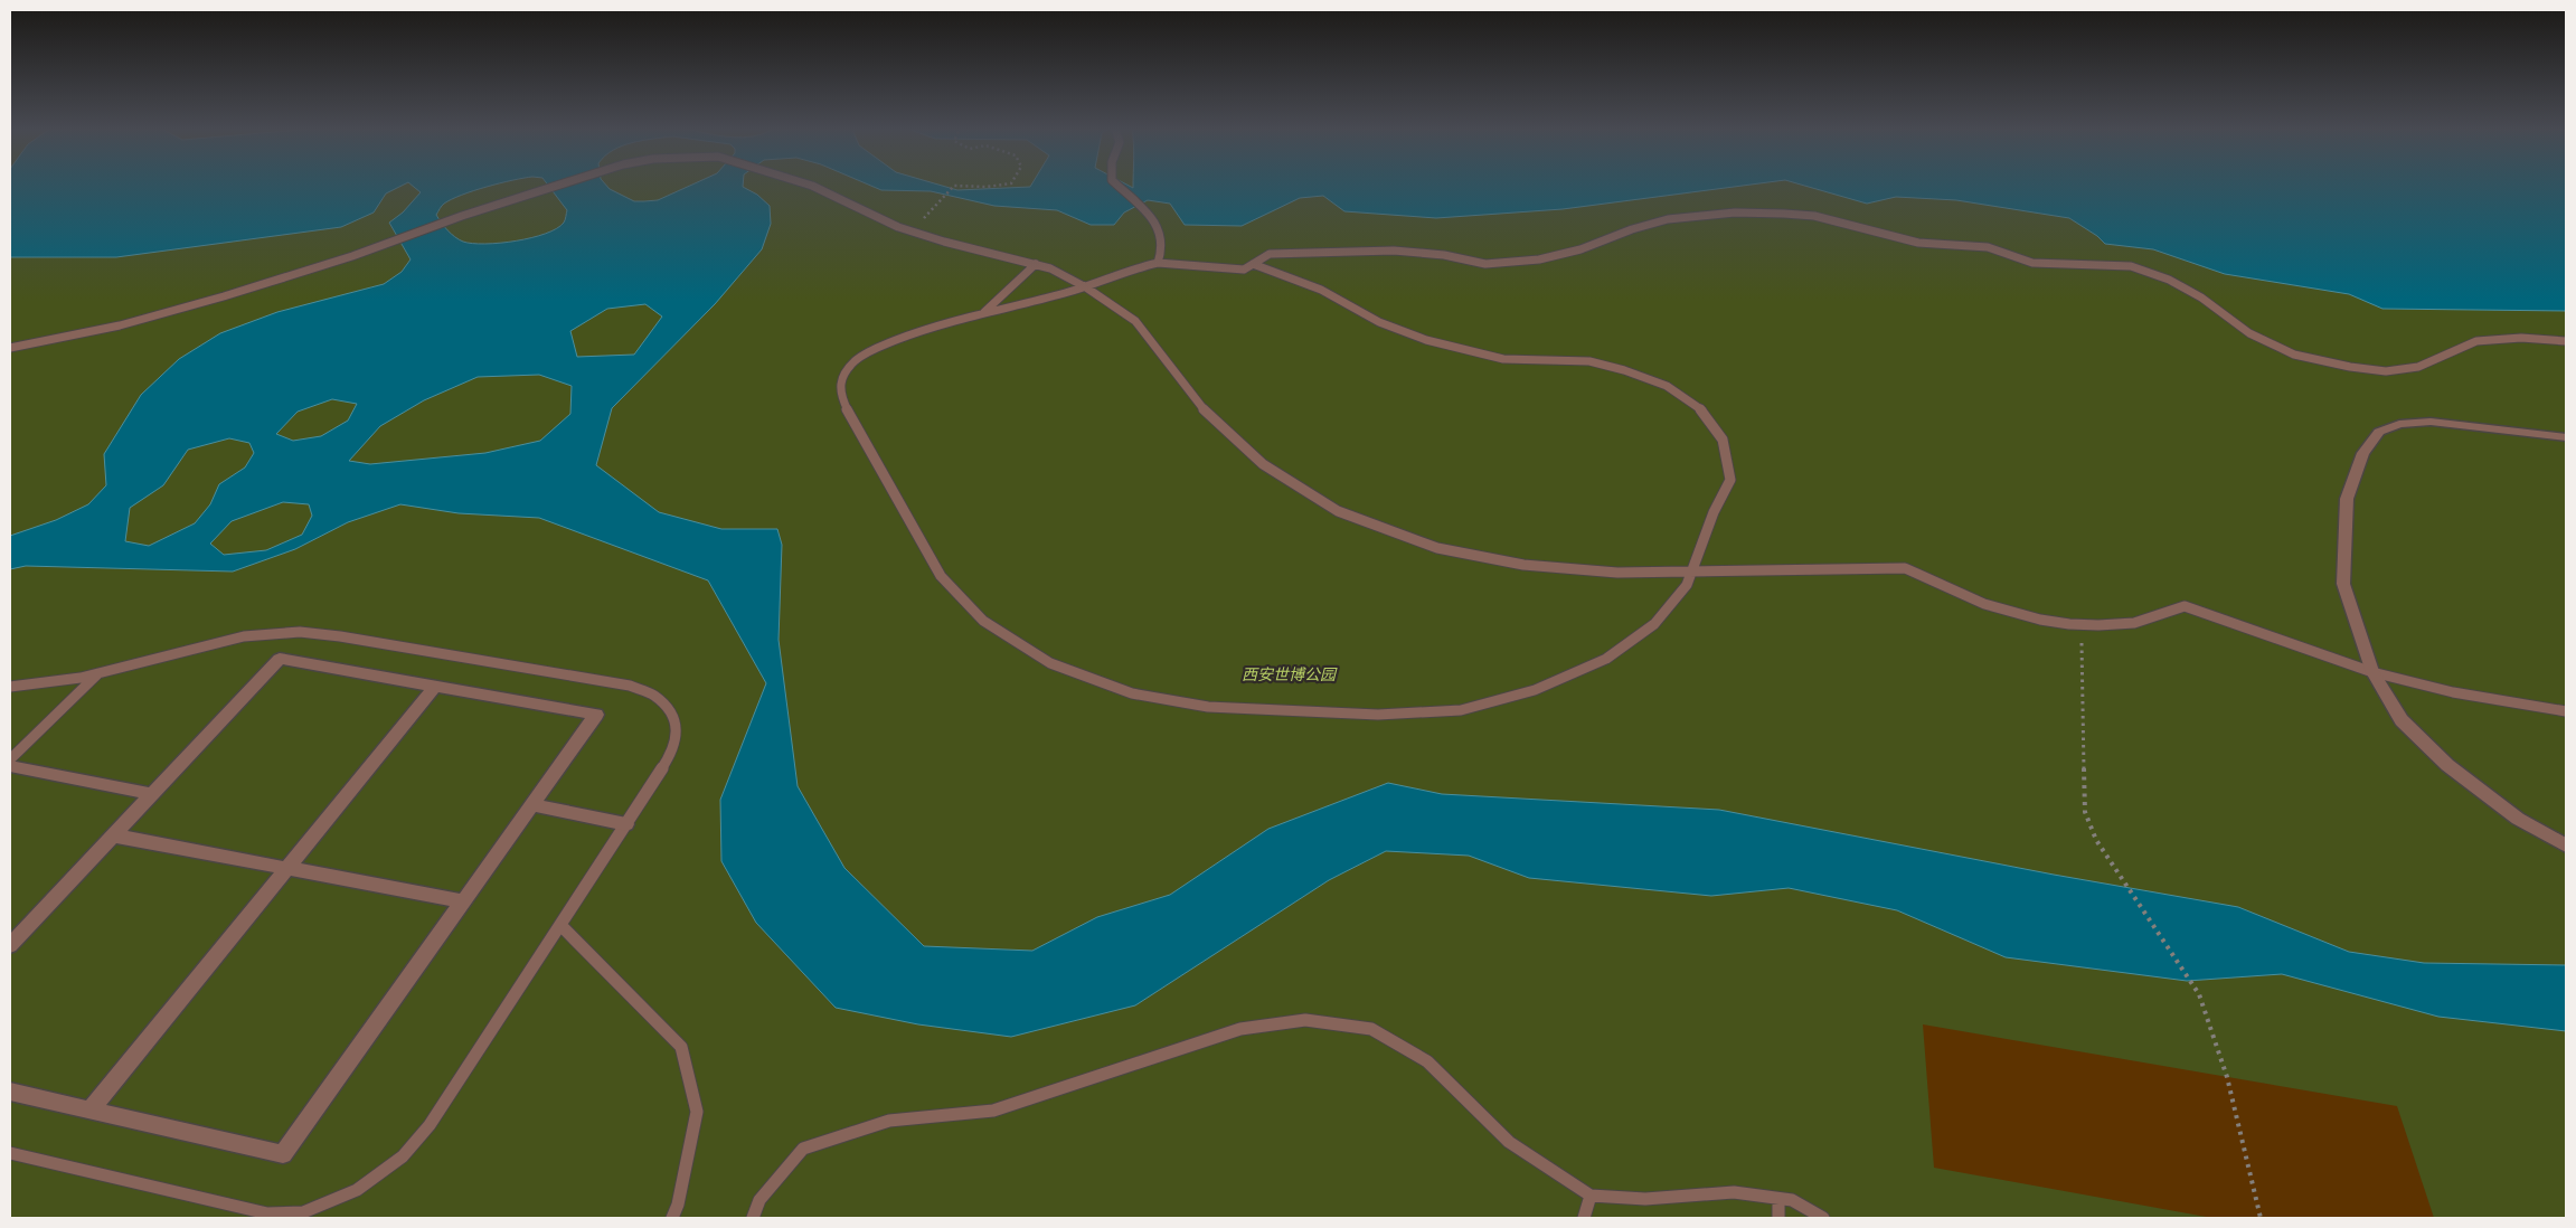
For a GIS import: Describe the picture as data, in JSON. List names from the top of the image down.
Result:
{
  "parks": ["西安世博公园"]
}
